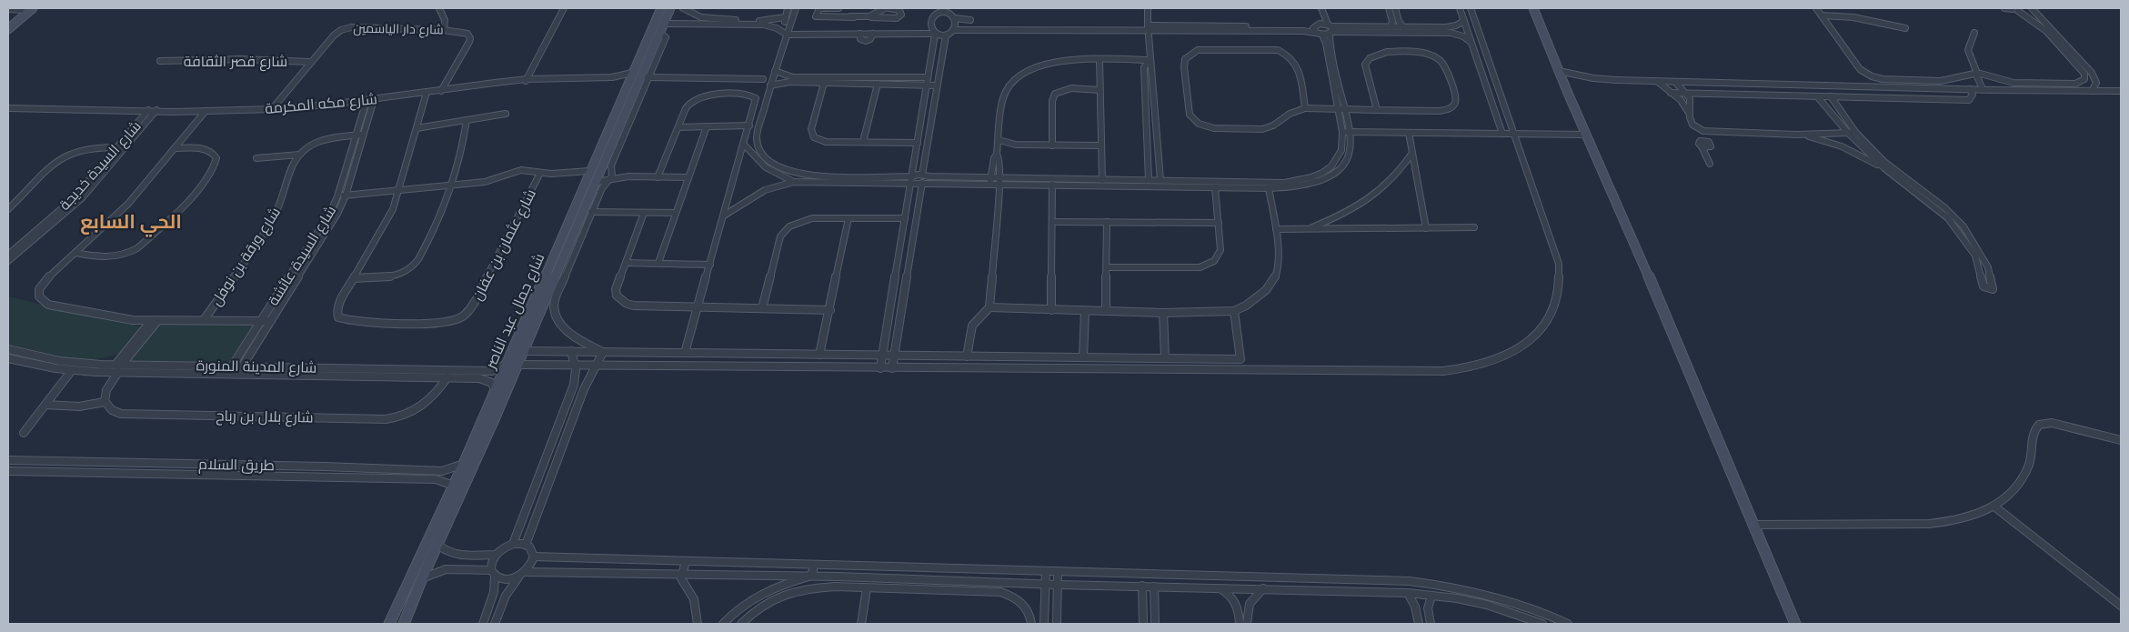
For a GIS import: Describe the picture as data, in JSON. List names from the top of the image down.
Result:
{
  "streets": {
    "main road": ["شارع جمال عبد الناصر"],
    "street": [
      "شارع دار الياسمين",
      "شارع قصر الثقافة",
      "شارع مكه المكرمة",
      "شارع السيدة خديجة",
      "شارع عثمان بن عفان",
      "شارع السيدة عائشة",
      "شارع ورقة بن نوفل",
      "شارع المدينة المنورة",
      "شارع بلال بن رباح",
      "طريق السلام"
    ]
  },
  "crossings": [
    ["شارع دار الياسمين", "شارع قصر الثقافة"],
    ["شارع دار الياسمين", "شارع مكه المكرمة"],
    ["شارع مكه المكرمة", "شارع السيدة خديجة"],
    ["شارع مكه المكرمة", "شارع عثمان بن عفان"],
    ["شارع مكه المكرمة", "شارع السيدة عائشة"],
    ["شارع مكه المكرمة", "شارع ورقة بن نوفل"],
    ["شارع مكه المكرمة", "شارع جمال عبد الناصر"],
    ["شارع عثمان بن عفان", "شارع السيدة عائشة"],
    ["شارع عثمان بن عفان", "شارع جمال عبد الناصر"],
    ["شارع السيدة عائشة", "شارع ورقة بن نوفل"],
    ["شارع السيدة عائشة", "شارع المدينة المنورة"],
    ["شارع جمال عبد الناصر", "شارع المدينة المنورة"],
    ["شارع جمال عبد الناصر", "طريق السلام"],
    ["شارع المدينة المنورة", "شارع بلال بن رباح"]
  ],
  "districts": ["الحي السابع"]
}
